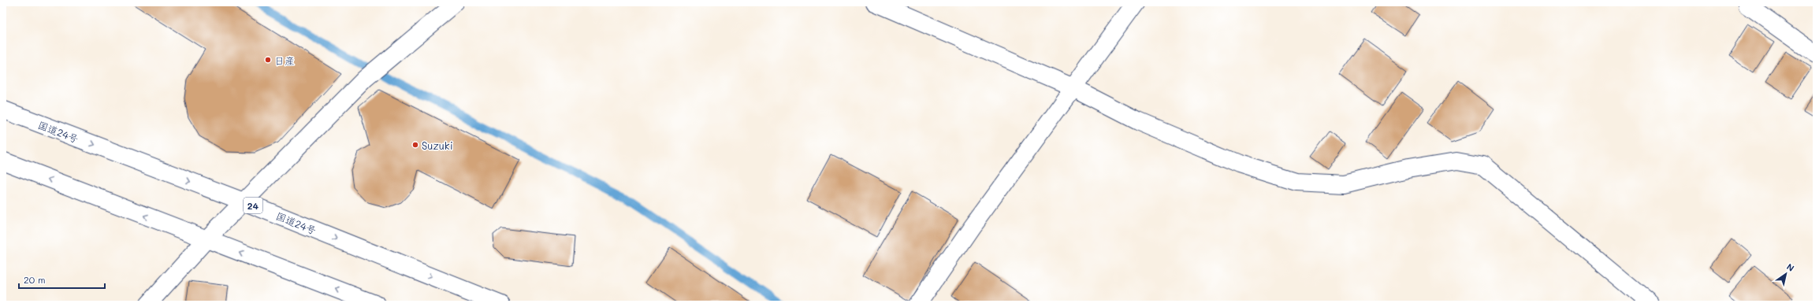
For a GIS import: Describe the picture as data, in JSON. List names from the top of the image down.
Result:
{
  "streets": {
    "main road": ["国道24号", "24"]
  },
  "places": ["日産", "Suzuki"],
  "scale_bar": "20 m",
  "north": "top right"
}
